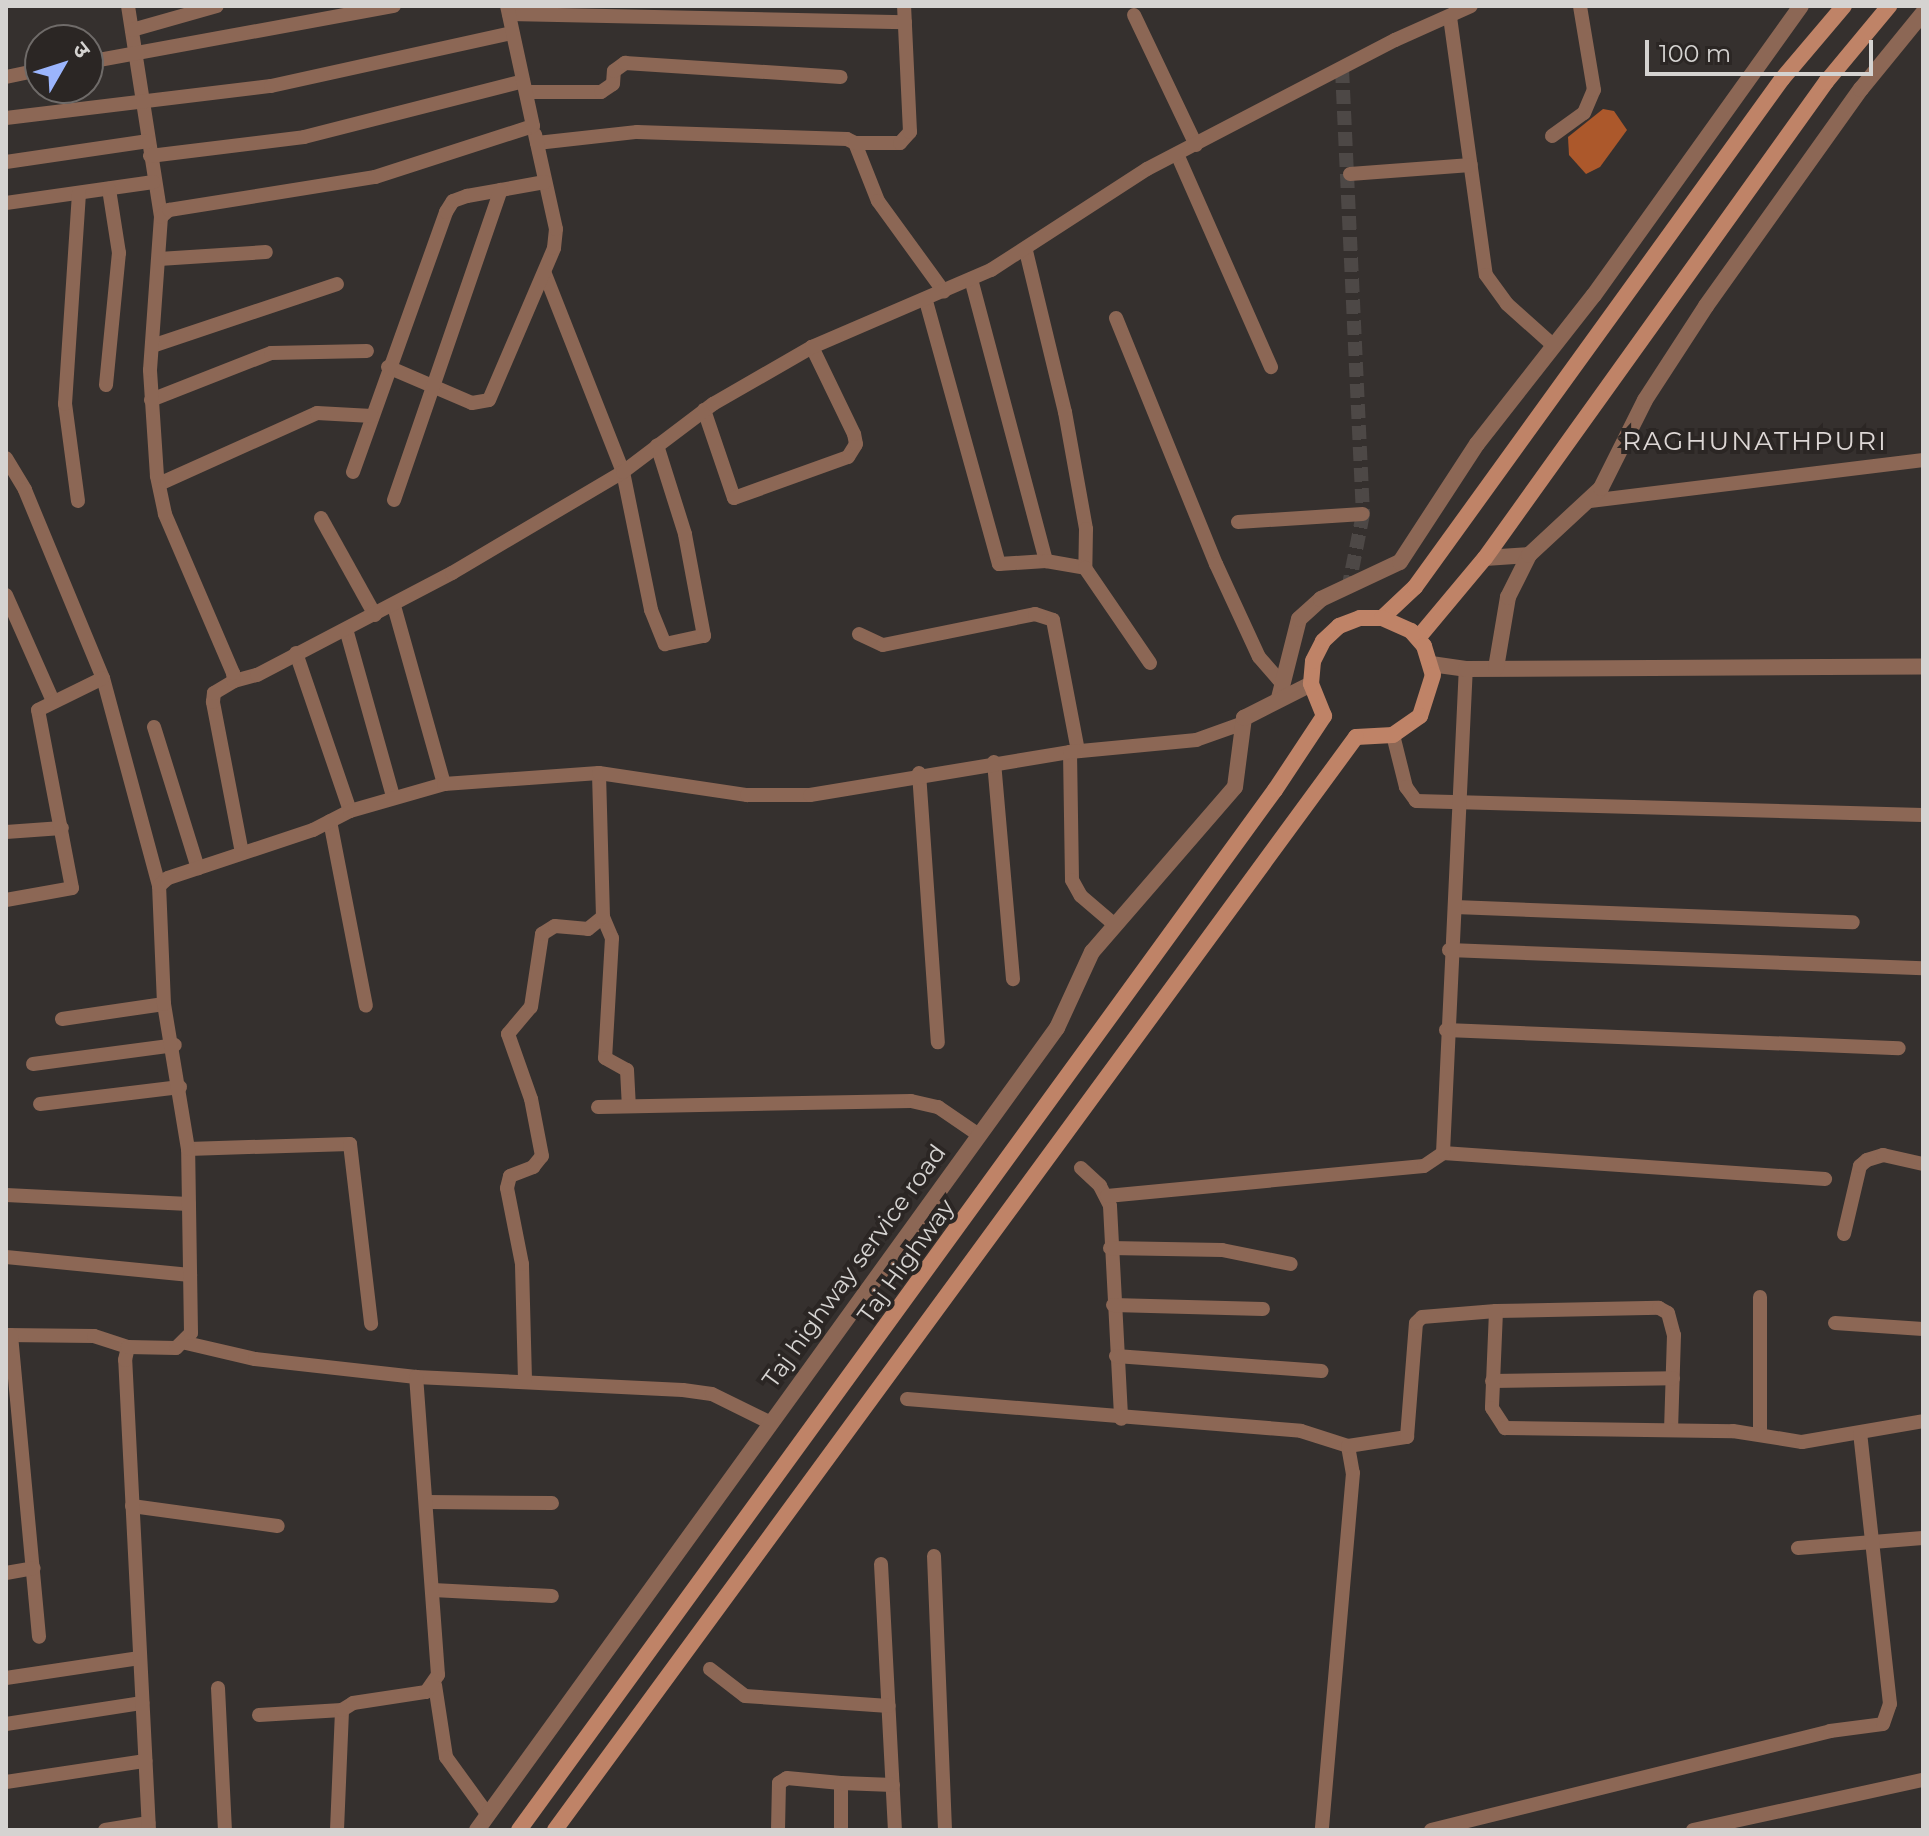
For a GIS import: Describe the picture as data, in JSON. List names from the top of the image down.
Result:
{
  "streets": {
    "main road": ["Taj Highway"],
    "street": ["Taj highway service road"]
  },
  "districts": ["RAGHUNATHPURI"],
  "scale_bar": "100 m",
  "north": "top right"
}
